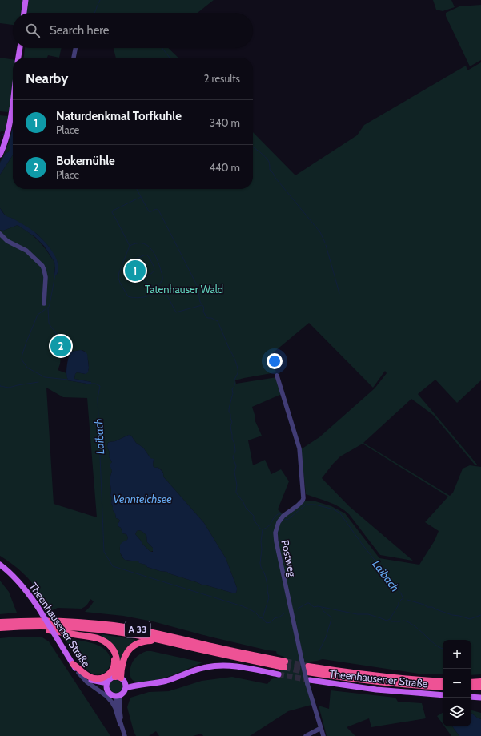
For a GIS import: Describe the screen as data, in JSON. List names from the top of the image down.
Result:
{
  "streets": {
    "highway": ["A 33"],
    "main road": ["Theenhausener Straße"],
    "street": ["Postweg"]
  },
  "crossings": [
    ["Postweg", "Theenhausener Straße"]
  ],
  "water": ["Laibach", "Vennteichsee"],
  "parks": ["Tatenhauser Wald"],
  "page": {
    "search": "Search here",
    "heading": ["Nearby", "2 results"],
    "list": [
      {
        "mark": "1",
        "name": "Naturdenkmal Torfkuhle",
        "note": "Place",
        "value": "340 m"
      },
      {
        "mark": "2",
        "name": "Bokemühle",
        "note": "Place",
        "value": "440 m"
      }
    ],
    "pins": ["1", "2"],
    "map_buttons": ["+", "−"]
  }
}
